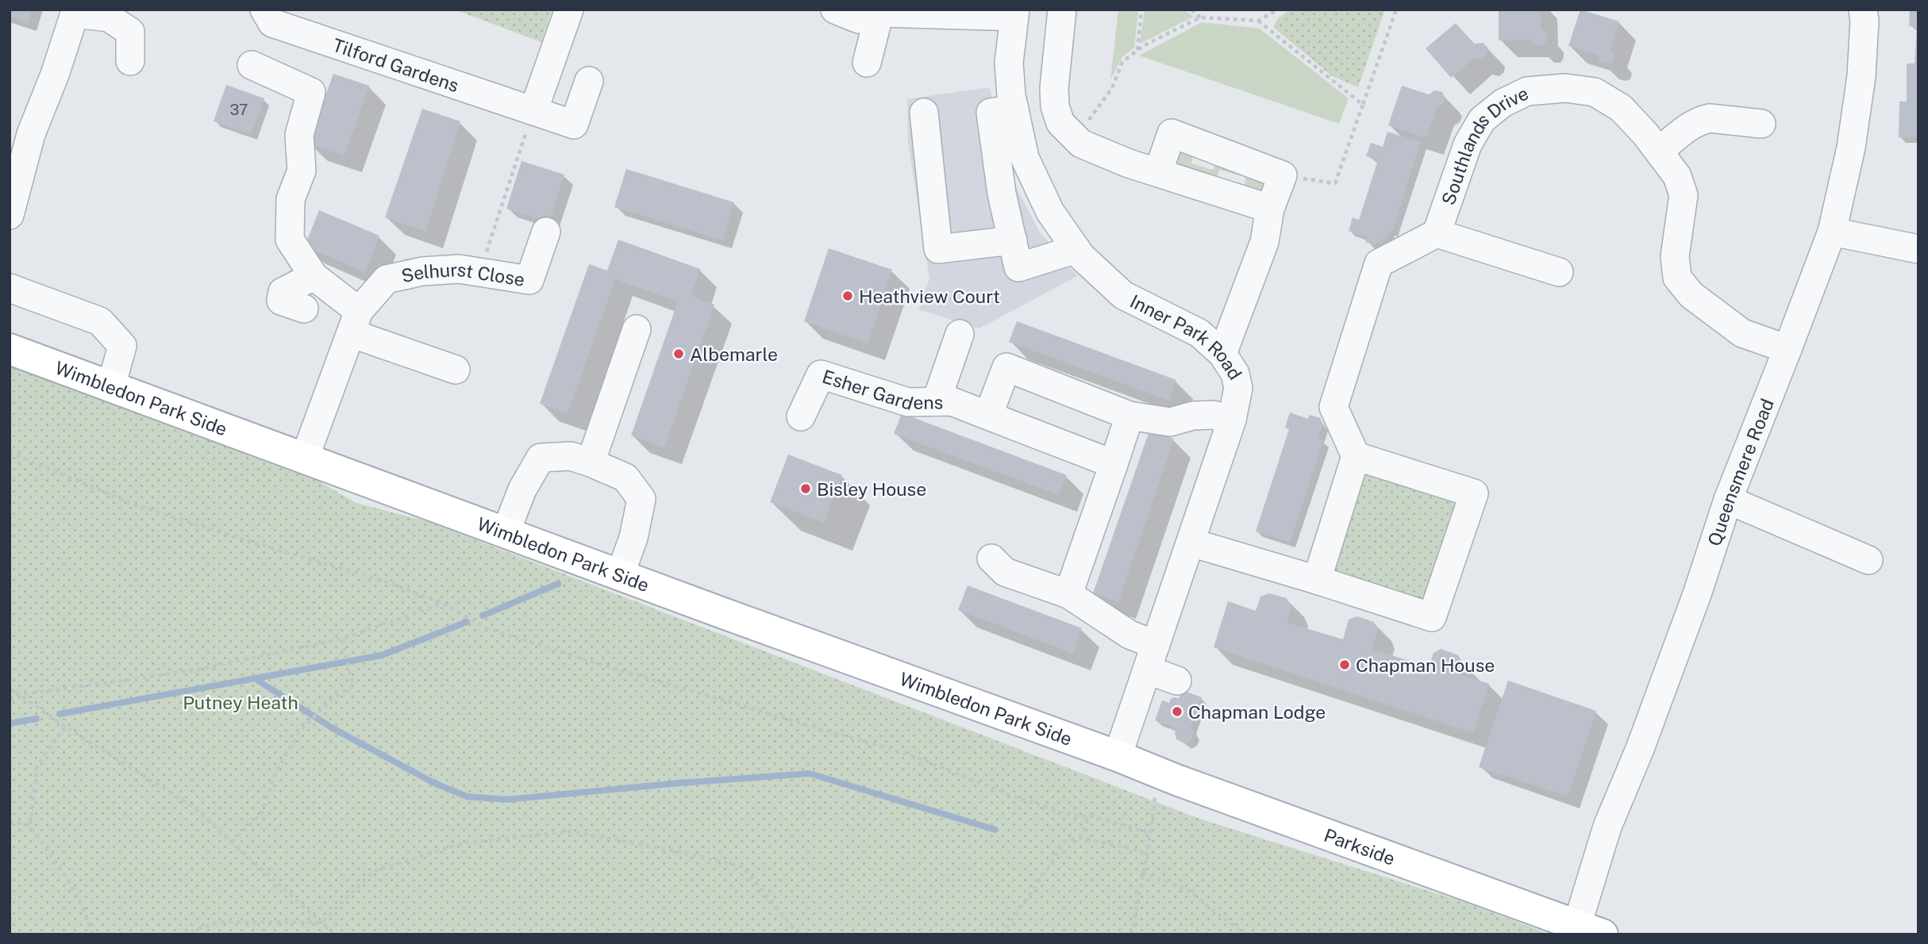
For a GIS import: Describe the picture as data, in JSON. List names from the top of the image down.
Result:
{
  "streets": {
    "main road": ["Wimbledon Park Side", "Parkside"],
    "street": [
      "Tilford Gardens",
      "Southlands Drive",
      "Selhurst Close",
      "Inner Park Road",
      "Esher Gardens",
      "Queensmere Road"
    ]
  },
  "crossings": [
    ["Southlands Drive", "Queensmere Road"],
    ["Selhurst Close", "Wimbledon Park Side"],
    ["Inner Park Road", "Wimbledon Park Side"],
    ["Inner Park Road", "Parkside"],
    ["Wimbledon Park Side", "Parkside"],
    ["Queensmere Road", "Parkside"]
  ],
  "parks": ["Putney Heath"],
  "places": [
    "Heathview Court",
    "Albemarle",
    "Bisley House",
    "Chapman House",
    "Chapman Lodge"
  ],
  "house_numbers": ["37"]
}
